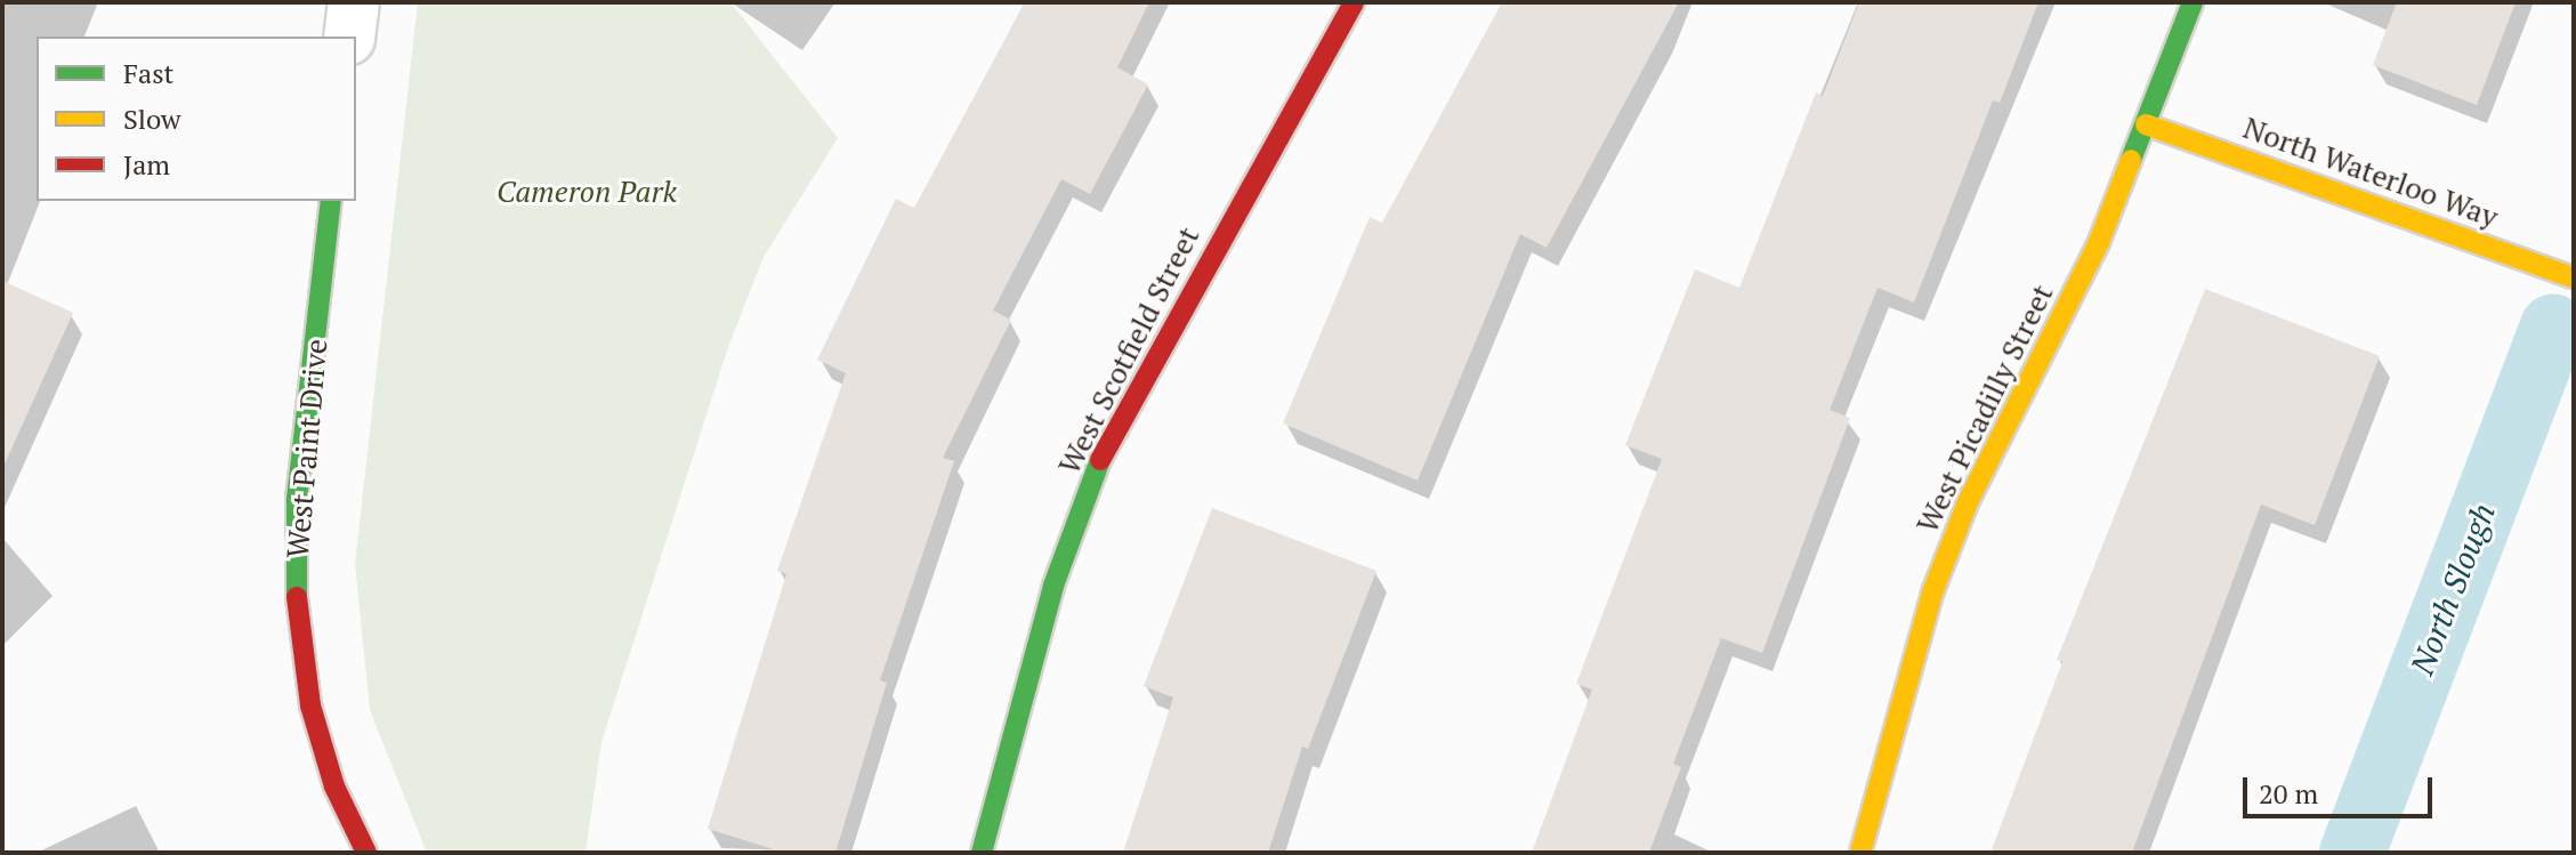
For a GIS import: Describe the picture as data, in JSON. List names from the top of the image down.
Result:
{
  "streets": {
    "street": [
      "North Waterloo Way",
      "West Scotfield Street",
      "West Picadilly Street",
      "West Paint Drive"
    ]
  },
  "crossings": [
    ["North Waterloo Way", "West Picadilly Street"]
  ],
  "water": ["North Slough"],
  "parks": ["Cameron Park"],
  "legend": ["Fast", "Slow", "Jam"],
  "scale_bar": "20 m"
}
